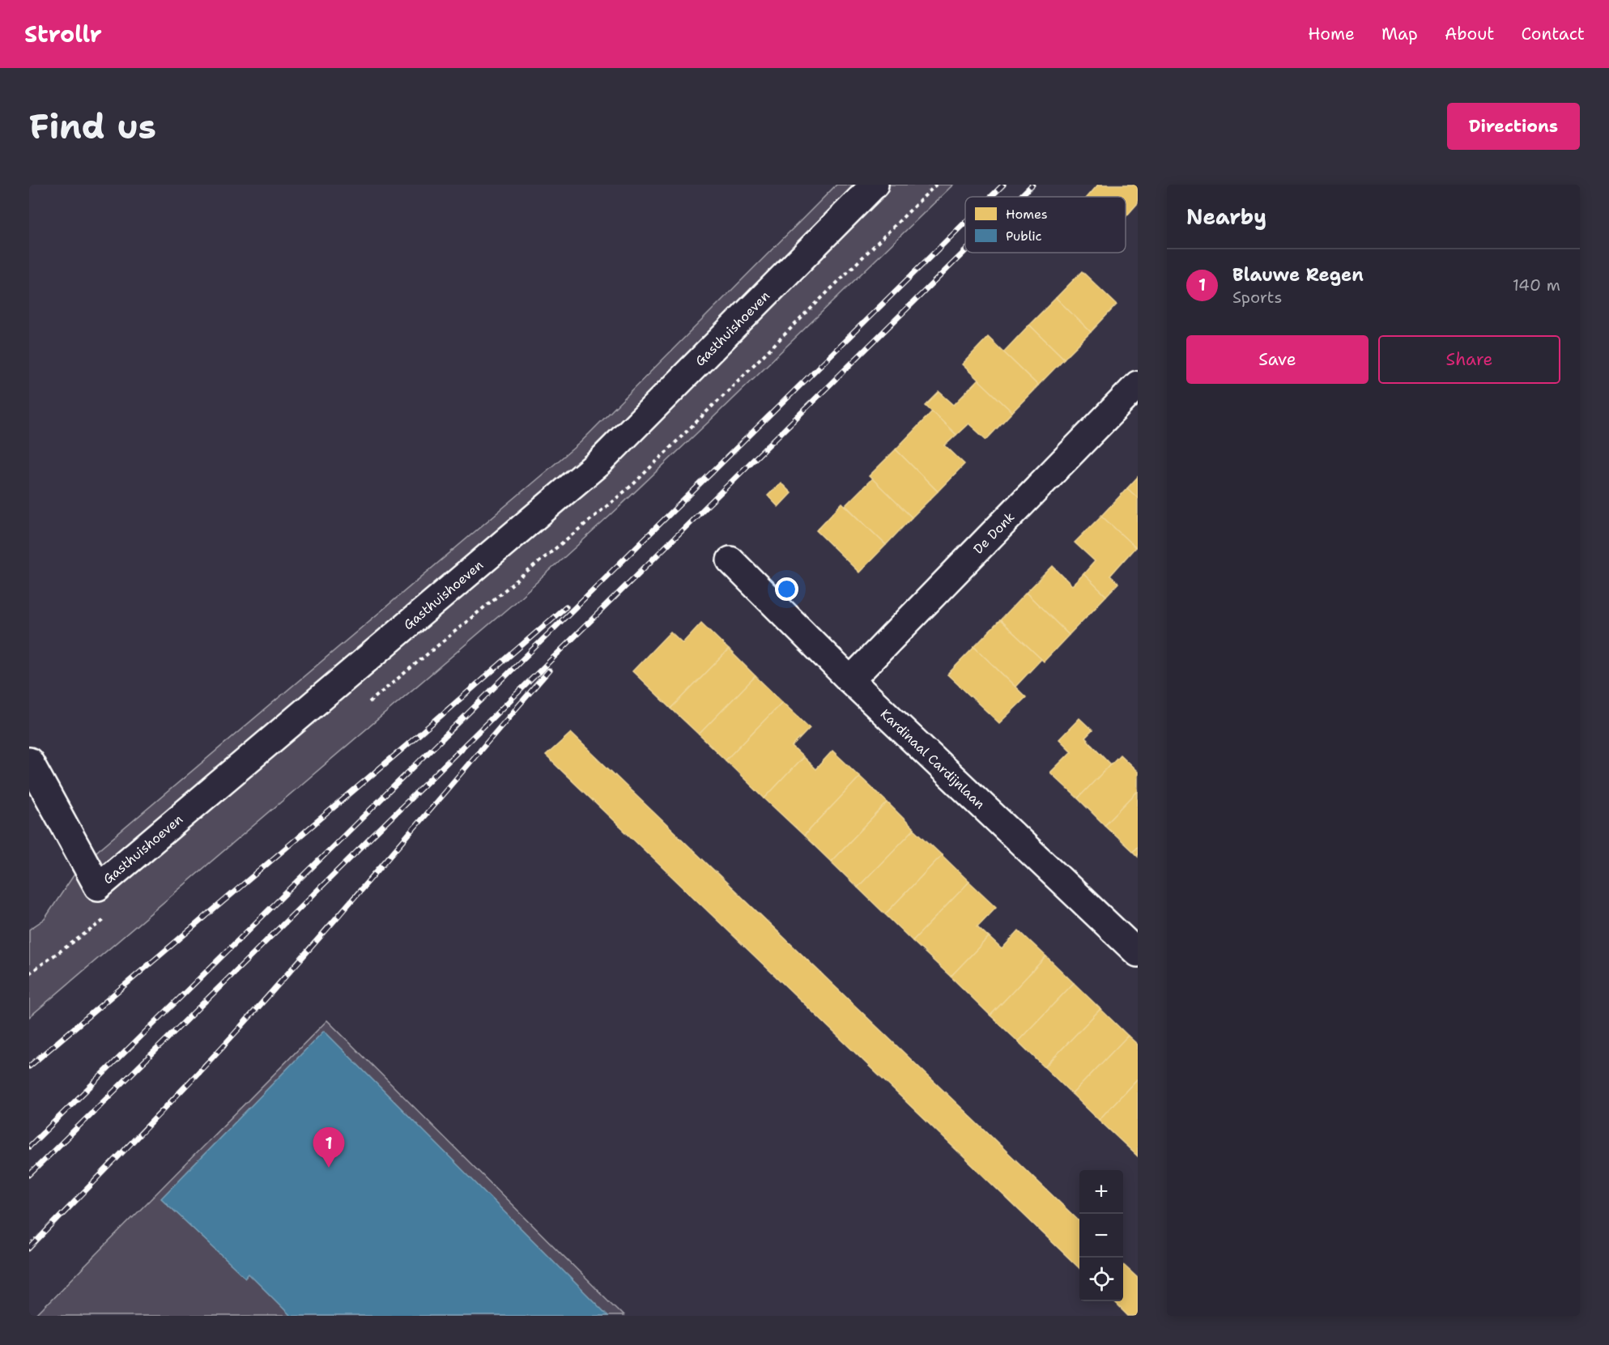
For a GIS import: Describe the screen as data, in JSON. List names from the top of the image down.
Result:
{
  "streets": {
    "street": ["Gasthuishoeven", "De Donk", "Kardinaal Cardijnlaan"]
  },
  "crossings": [
    ["De Donk", "Kardinaal Cardijnlaan"]
  ],
  "legend": ["Homes", "Public"],
  "page": {
    "header": "Strollr",
    "nav": [
      "Home",
      "Map",
      "About",
      "Contact"
    ],
    "buttons": [
      "Directions",
      ["Save", "Share"]
    ],
    "title": "Find us",
    "heading": "Nearby",
    "list": [
      {
        "mark": "1",
        "name": "Blauwe Regen",
        "note": "Sports",
        "value": "140 m"
      }
    ],
    "pins": "1",
    "map_buttons": ["+", "−"]
  }
}
